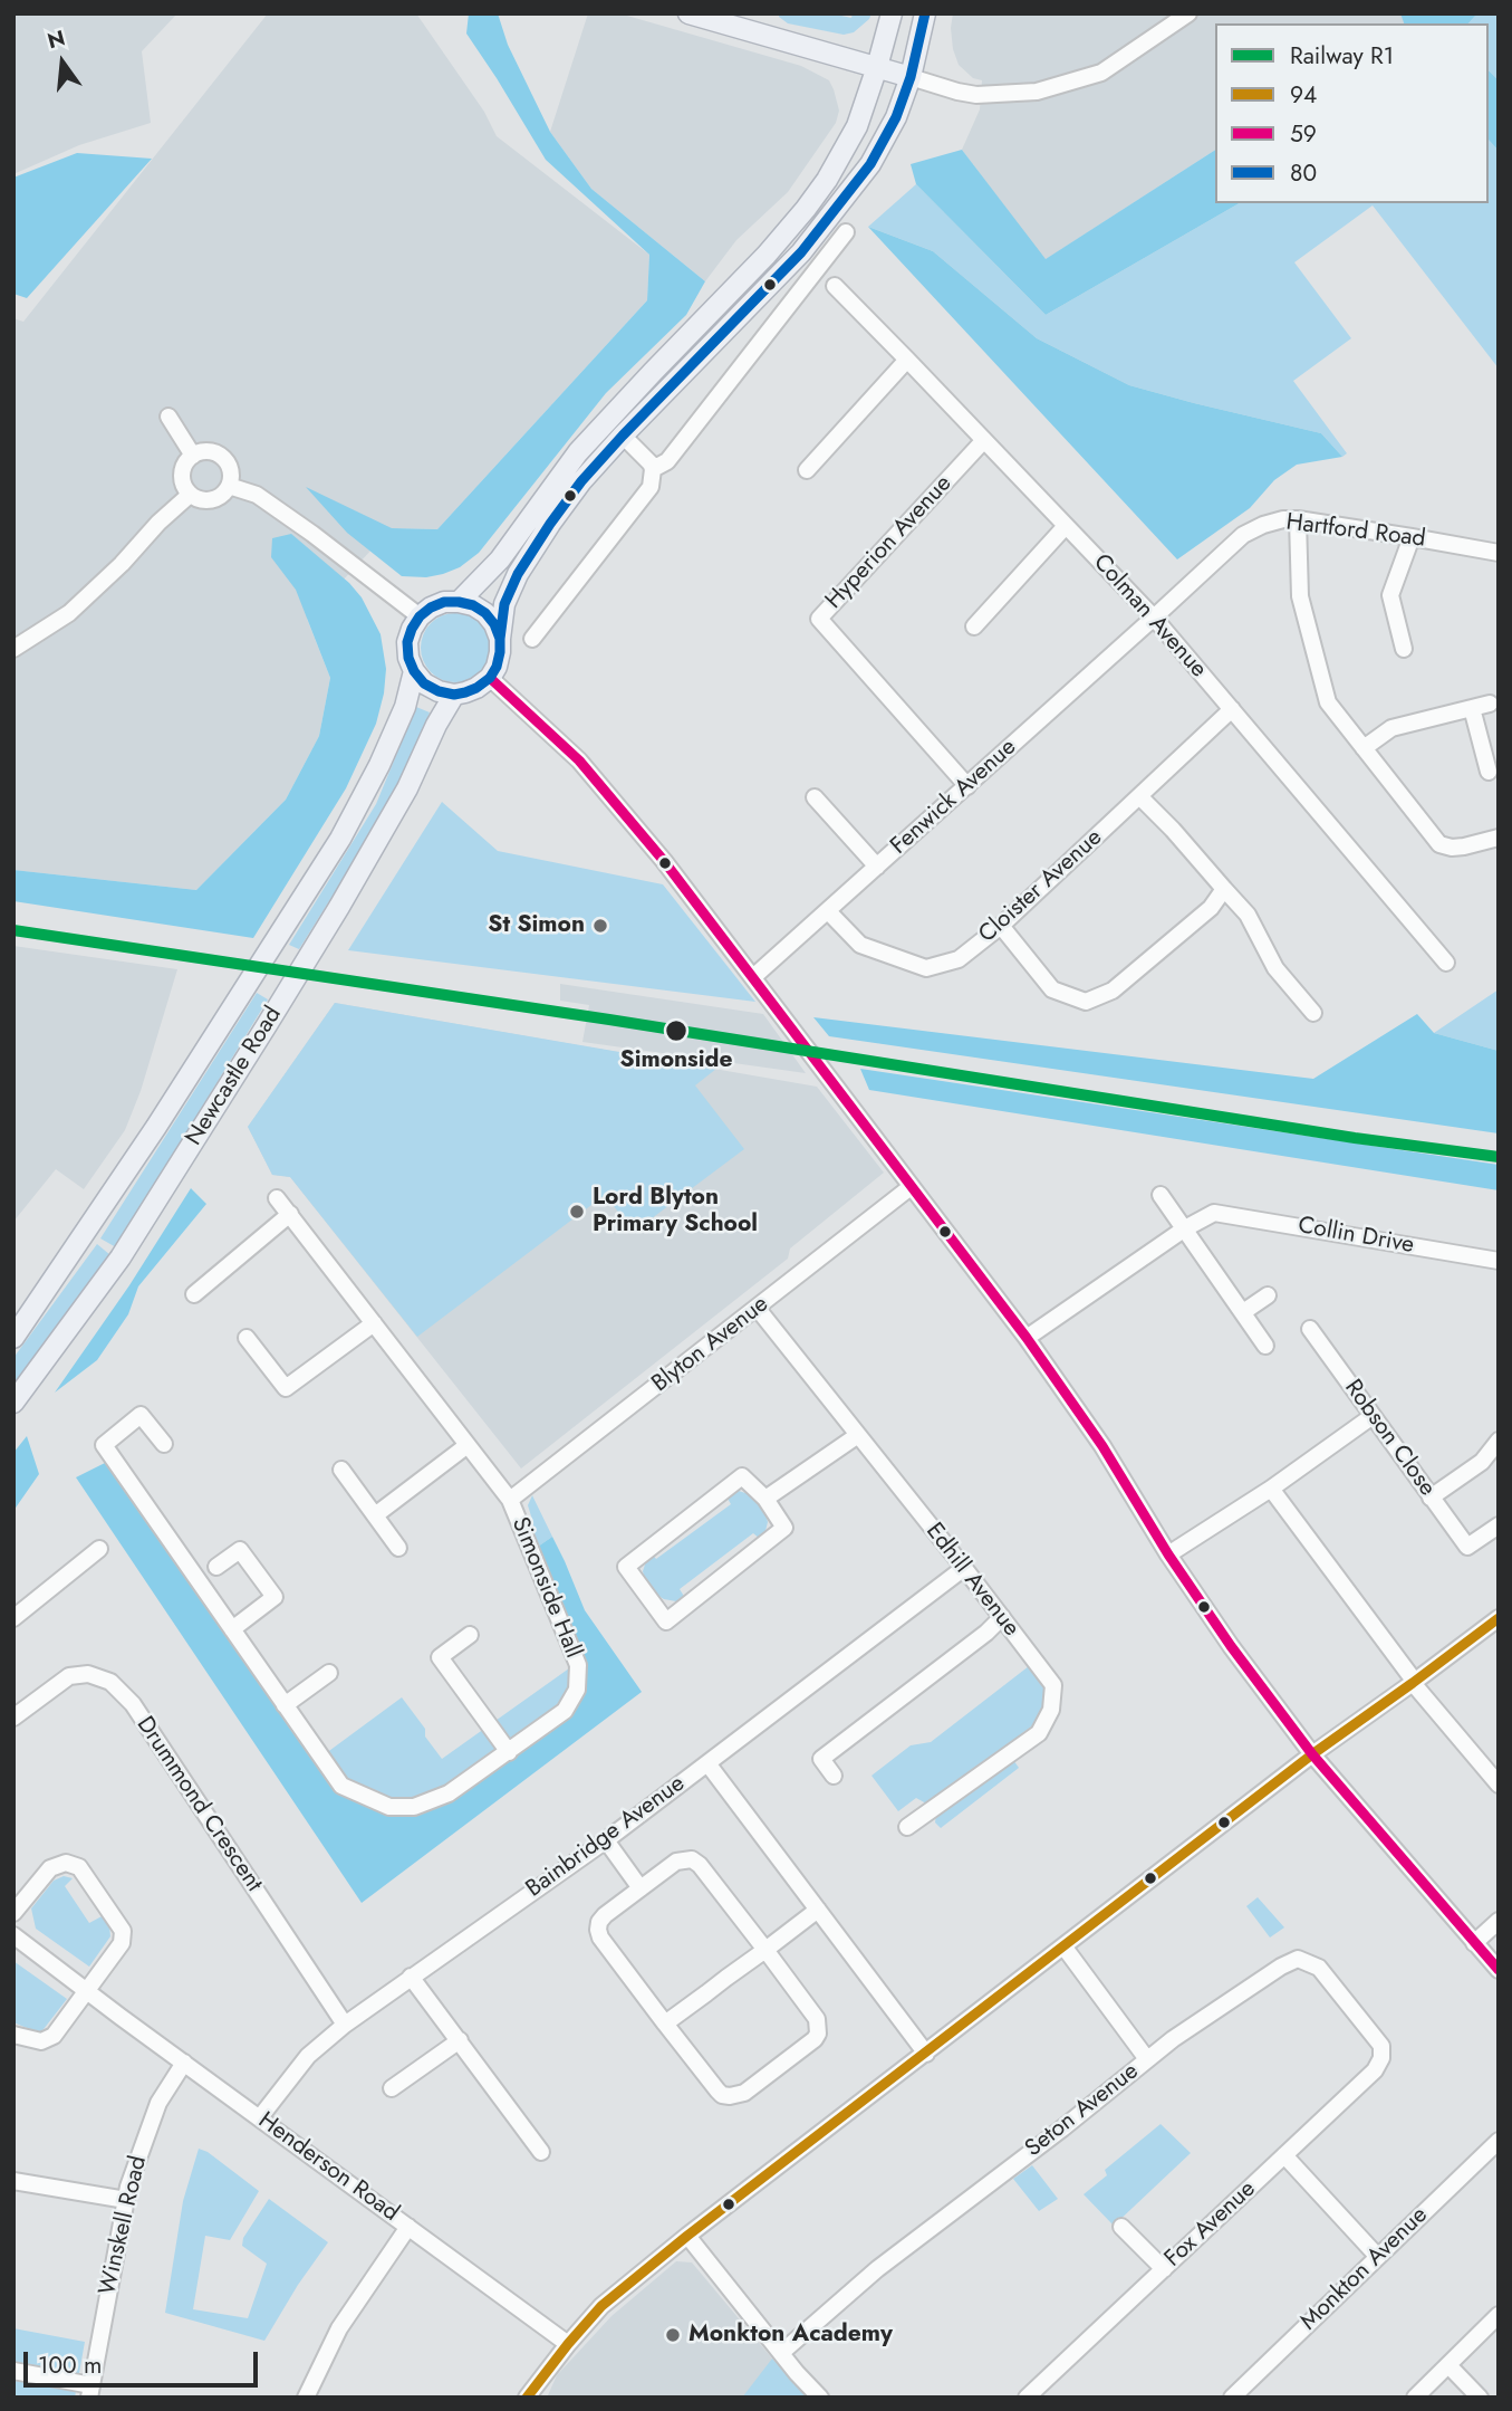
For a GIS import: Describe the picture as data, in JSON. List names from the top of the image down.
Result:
{
  "streets": {
    "main road": ["Newcastle Road"],
    "street": [
      "Hartford Road",
      "Hyperion Avenue",
      "Colman Avenue",
      "Fenwick Avenue",
      "Cloister Avenue",
      "Collin Drive",
      "Blyton Avenue",
      "Robson Close",
      "Edhill Avenue",
      "Simonside Hall",
      "Drummond Crescent",
      "Bainbridge Avenue",
      "Seton Avenue",
      "Henderson Road",
      "Fox Avenue",
      "Winskell Road",
      "Monkton Avenue"
    ]
  },
  "crossings": [
    ["Hartford Road", "Colman Avenue"],
    ["Hartford Road", "Fenwick Avenue"],
    ["Hyperion Avenue", "Colman Avenue"],
    ["Hyperion Avenue", "Fenwick Avenue"],
    ["Colman Avenue", "Fenwick Avenue"],
    ["Colman Avenue", "Cloister Avenue"],
    ["Fenwick Avenue", "Cloister Avenue"],
    ["Blyton Avenue", "Edhill Avenue"],
    ["Blyton Avenue", "Simonside Hall"],
    ["Edhill Avenue", "Bainbridge Avenue"],
    ["Drummond Crescent", "Bainbridge Avenue"],
    ["Bainbridge Avenue", "Henderson Road"],
    ["Seton Avenue", "Fox Avenue"],
    ["Henderson Road", "Winskell Road"]
  ],
  "places": [
    "St Simon",
    "Simonside",
    "Lord Blyton Primary School",
    "Monkton Academy"
  ],
  "lines": [
    "transit line 80",
    "transit line 59",
    "rail line R1",
    "transit line 94"
  ],
  "legend": [
    "Railway R1",
    "94",
    "59",
    "80"
  ],
  "scale_bar": "100 m",
  "north": "top"
}
